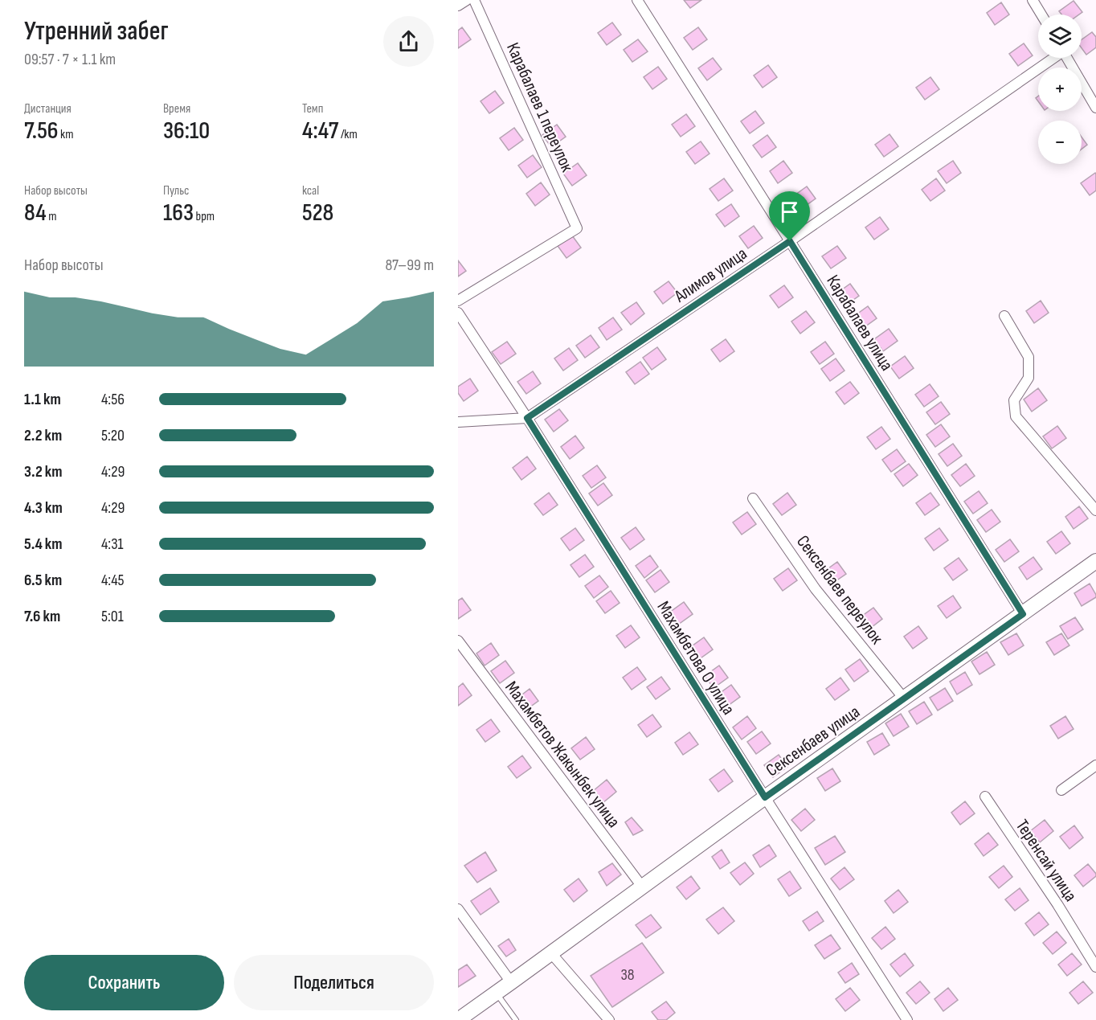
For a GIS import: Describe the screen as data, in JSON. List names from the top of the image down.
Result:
{
  "streets": {
    "street": [
      "Карабалаев 1 переулок",
      "Алимов улица",
      "Карабалаев улица",
      "Сексенбаев переулок",
      "Махамбетова О улица",
      "Сексенбаев улица",
      "Махамбетов Жакынбек улица",
      "Теренсай улица"
    ]
  },
  "crossings": [
    ["Алимов улица", "Карабалаев улица"],
    ["Алимов улица", "Махамбетова О улица"],
    ["Карабалаев улица", "Сексенбаев улица"],
    ["Сексенбаев переулок", "Сексенбаев улица"],
    ["Махамбетова О улица", "Сексенбаев улица"],
    ["Сексенбаев улица", "Махамбетов Жакынбек улица"]
  ],
  "house_numbers": ["38"],
  "page": {
    "heading": ["Утренний забег", "09:57 · 7 × 1.1 km"],
    "map_buttons": ["+", "−"],
    "stats": [
      ["Дистанция", "7.56 km"],
      ["Время", "36:10"],
      ["Темп", "4:47 /km"],
      ["Набор высоты", "84 m"],
      ["Пульс", "163 bpm"],
      ["kcal", "528"]
    ],
    "chart": ["Набор высоты", "87–99 m"],
    "list": [
      {
        "name": "1.1 km",
        "note": "4:56"
      },
      {
        "name": "2.2 km",
        "note": "5:20"
      },
      {
        "name": "3.2 km",
        "note": "4:29"
      },
      {
        "name": "4.3 km",
        "note": "4:29"
      },
      {
        "name": "5.4 km",
        "note": "4:31"
      },
      {
        "name": "6.5 km",
        "note": "4:45"
      },
      {
        "name": "7.6 km",
        "note": "5:01"
      }
    ],
    "buttons": ["Сохранить", "Поделиться"]
  }
}
